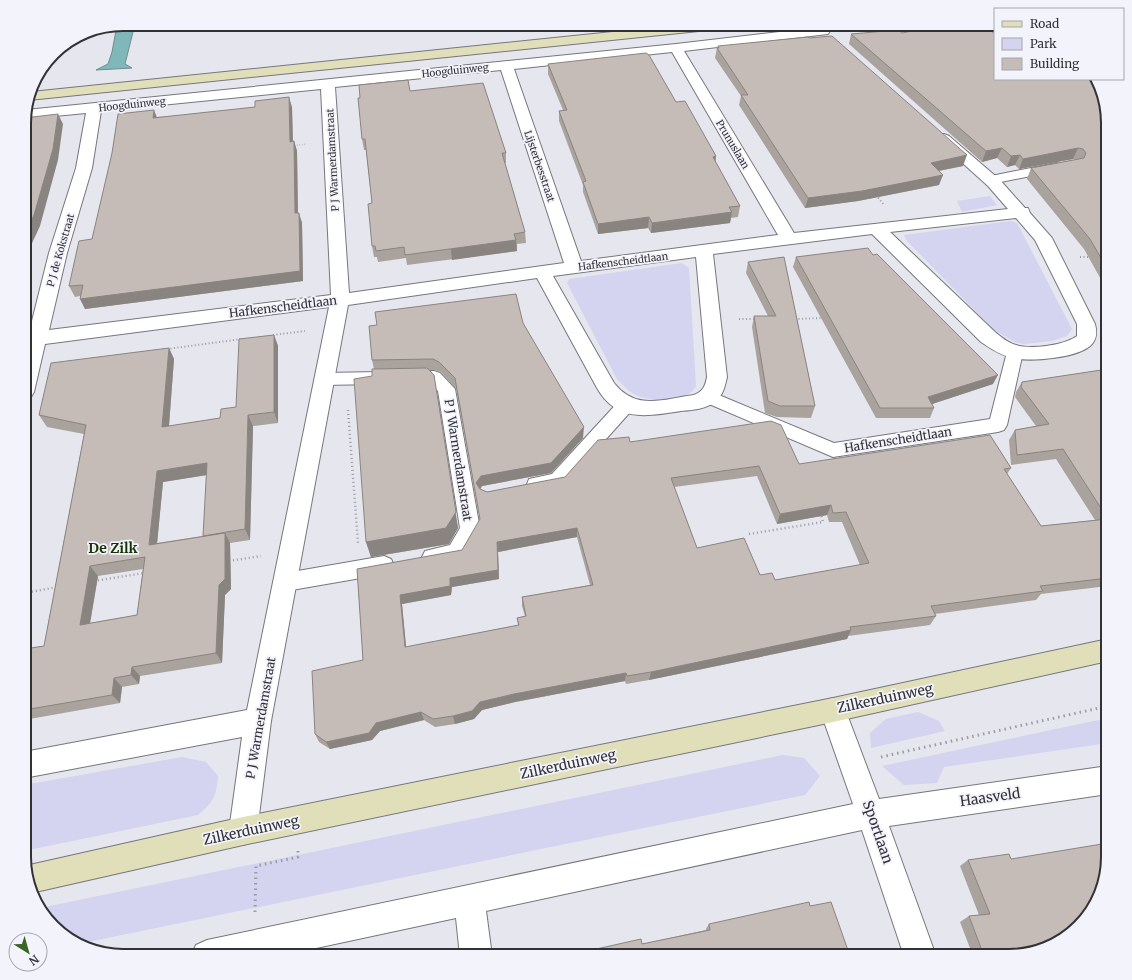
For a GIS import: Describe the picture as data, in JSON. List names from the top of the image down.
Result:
{
  "streets": {
    "main road": ["Hoogduinweg", "Zilkerduinweg"],
    "street": [
      "Prunuslaan",
      "P J Warmerdamstraat",
      "Lijsterbesstraat",
      "P J de Kokstraat",
      "Hafkenscheidtlaan",
      "Haasveld",
      "Sportlaan"
    ]
  },
  "crossings": [
    ["Hoogduinweg", "Prunuslaan"],
    ["Hoogduinweg", "P J Warmerdamstraat"],
    ["Hoogduinweg", "Lijsterbesstraat"],
    ["Hoogduinweg", "P J de Kokstraat"],
    ["Prunuslaan", "Hafkenscheidtlaan"],
    ["P J Warmerdamstraat", "Hafkenscheidtlaan"],
    ["P J Warmerdamstraat", "Zilkerduinweg"],
    ["Lijsterbesstraat", "Hafkenscheidtlaan"],
    ["P J de Kokstraat", "Hafkenscheidtlaan"],
    ["Zilkerduinweg", "Sportlaan"],
    ["Haasveld", "Sportlaan"]
  ],
  "districts": ["De Zilk"],
  "legend": ["Road", "Park", "Building"],
  "north": "bottom right"
}
